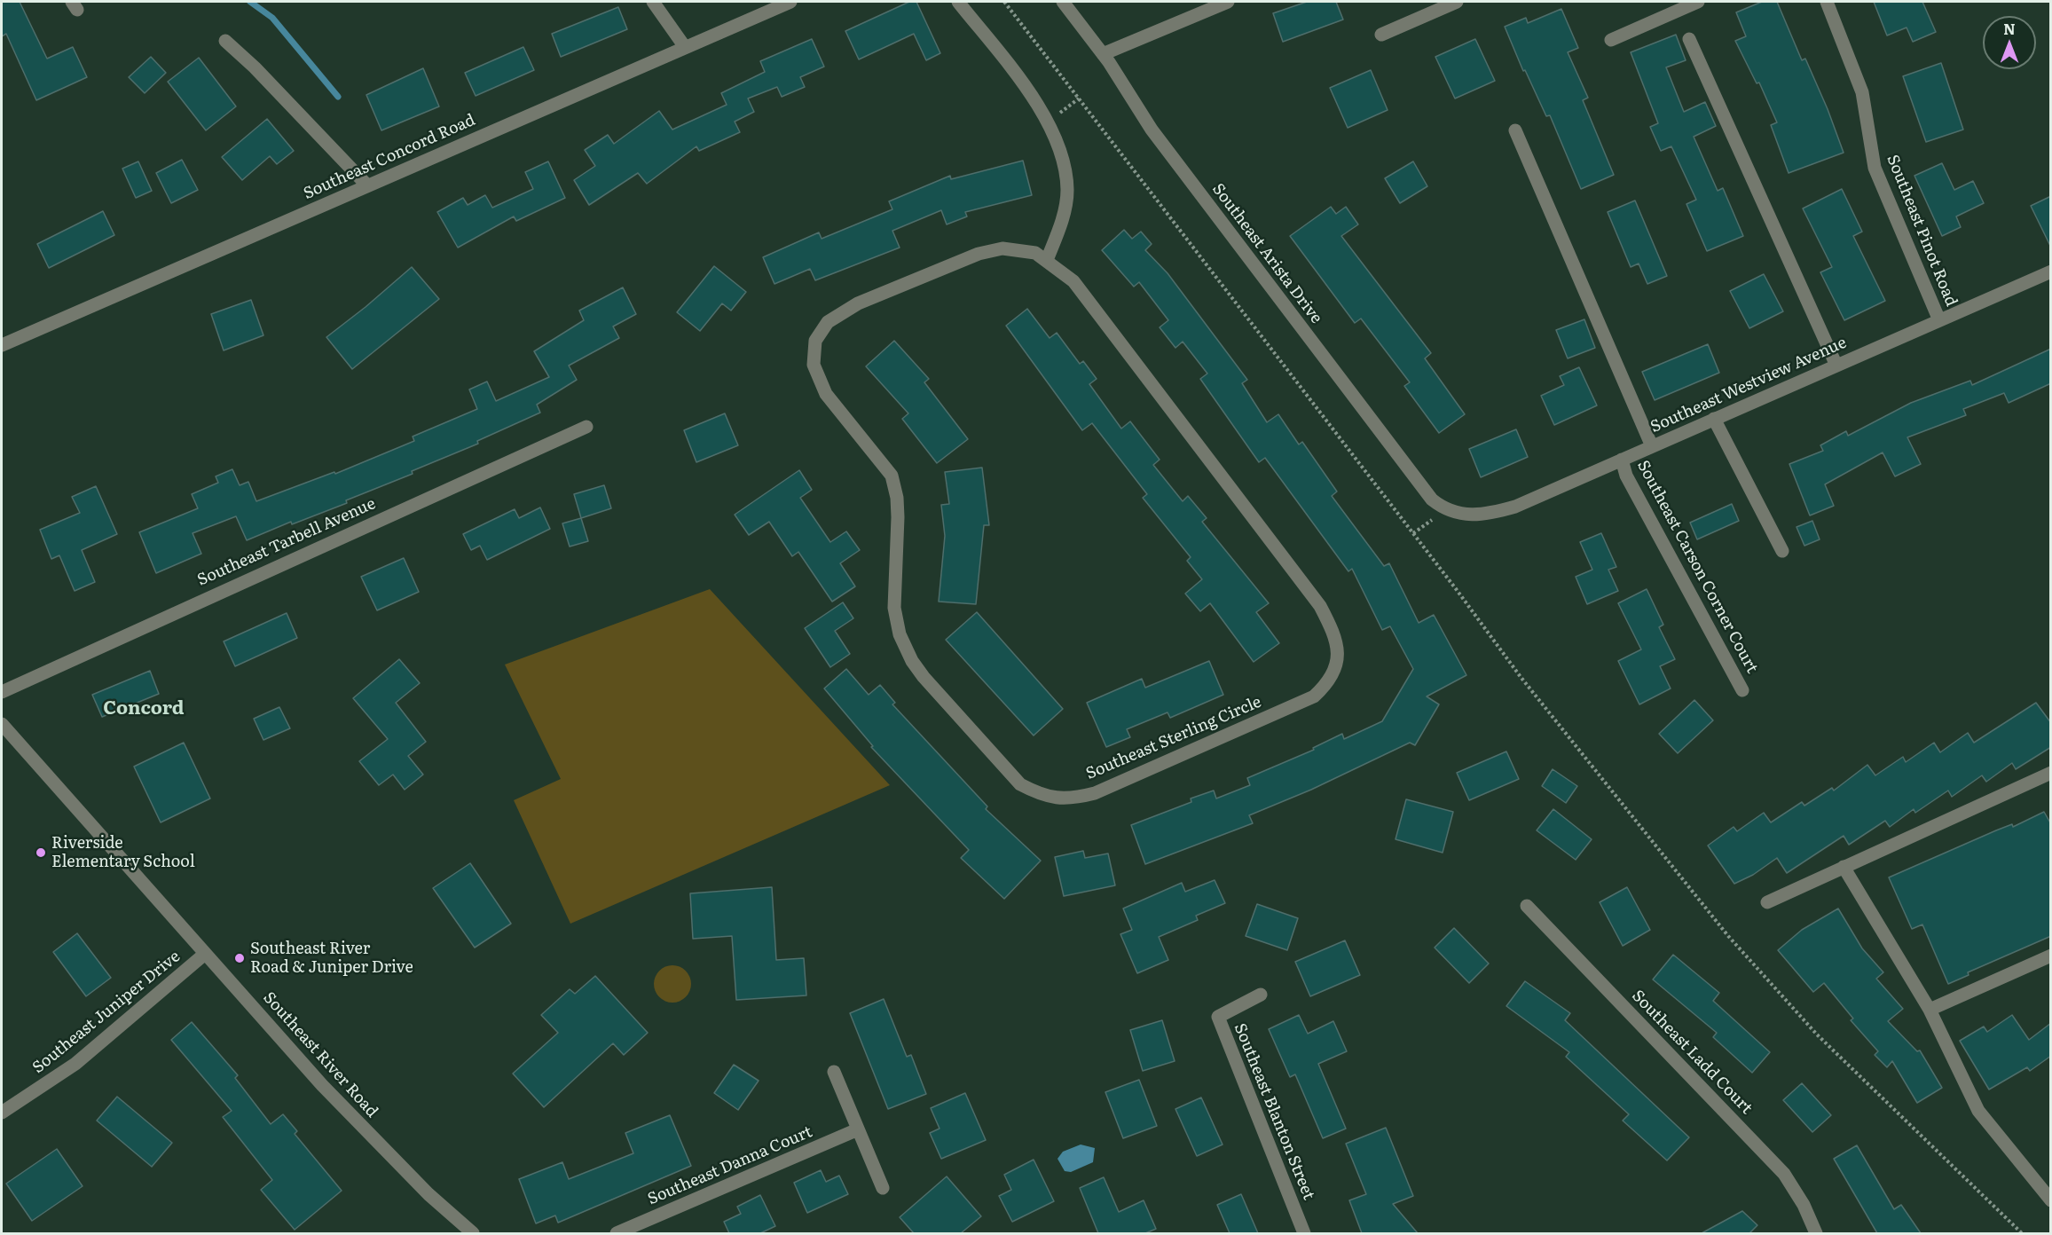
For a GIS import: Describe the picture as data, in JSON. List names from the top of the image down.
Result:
{
  "streets": {
    "street": [
      "Southeast Concord Road",
      "Southeast Pinot Road",
      "Southeast Arista Drive",
      "Southeast Westview Avenue",
      "Southeast Tarbell Avenue",
      "Southeast Carson Corner Court",
      "Southeast Sterling Circle",
      "Southeast Juniper Drive",
      "Southeast Ladd Court",
      "Southeast River Road",
      "Southeast Blanton Street",
      "Southeast Danna Court"
    ]
  },
  "crossings": [
    ["Southeast Pinot Road", "Southeast Westview Avenue"],
    ["Southeast Arista Drive", "Southeast Westview Avenue"],
    ["Southeast Westview Avenue", "Southeast Carson Corner Court"],
    ["Southeast Juniper Drive", "Southeast River Road"]
  ],
  "districts": ["Concord"],
  "places": ["Riverside Elementary School", "Southeast River Road & Juniper Drive"],
  "north": "top"
}
